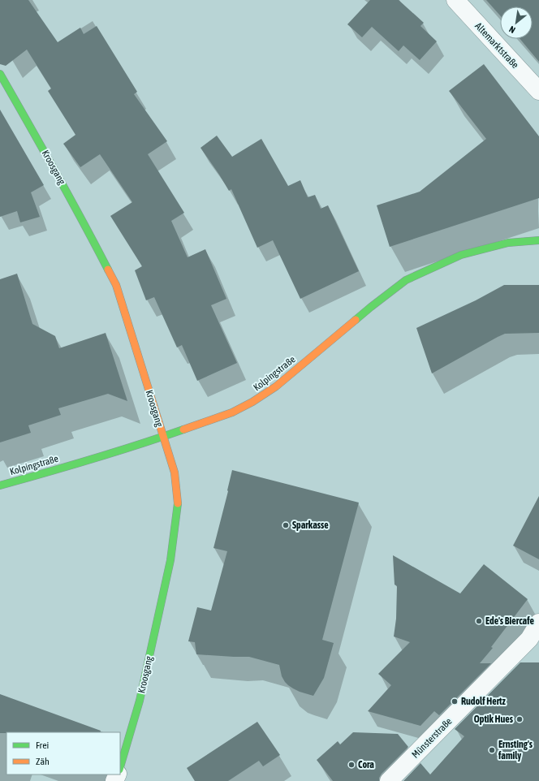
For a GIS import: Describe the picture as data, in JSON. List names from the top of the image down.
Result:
{
  "streets": {
    "street": [
      "Altemarktstraße",
      "Kroosgang",
      "Kolpingstraße",
      "Münsterstraße"
    ]
  },
  "crossings": [
    ["Kroosgang", "Kolpingstraße"]
  ],
  "places": [
    "Sparkasse",
    "Ede's Biercafe",
    "Rudolf Hertz",
    "Optik Hues",
    "Ernsting's family",
    "Cora"
  ],
  "legend": ["Frei", "Zäh"],
  "north": "bottom left"
}
